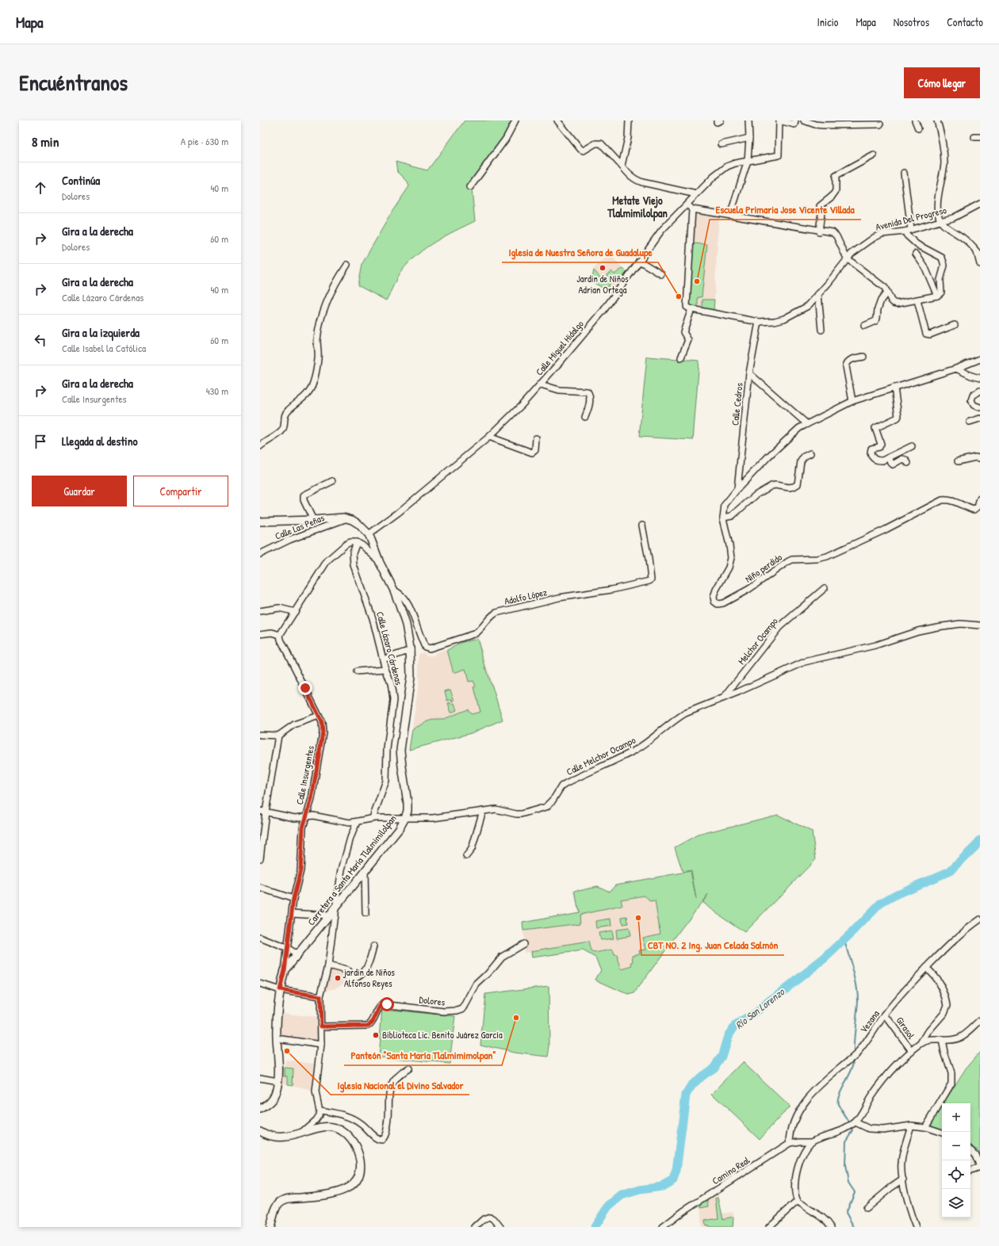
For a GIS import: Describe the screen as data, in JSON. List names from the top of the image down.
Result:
{
  "streets": {
    "main road": ["Calle Insurgentes", "Carretera a Santa María Tlalmimilolpan"],
    "street": [
      "Avenida Del Progreso",
      "Calle Miguel Hidalgo",
      "Calle Cedros",
      "Calle Las Peñas",
      "Niño perdido",
      "Adolfo López",
      "Melchor Ocampo",
      "Calle Lázaro Cárdenas",
      "Calle Melchor Ocampo",
      "Dolores",
      "Vezana",
      "Girasol",
      "Camino Real"
    ]
  },
  "crossings": [
    ["Avenida Del Progreso", "Calle Cedros"],
    ["Calle Miguel Hidalgo", "Carretera a Santa María Tlalmimilolpan"],
    ["Calle Cedros", "Niño perdido"],
    ["Calle Las Peñas", "Carretera a Santa María Tlalmimilolpan"],
    ["Adolfo López", "Carretera a Santa María Tlalmimilolpan"],
    ["Melchor Ocampo", "Calle Melchor Ocampo"],
    ["Calle Lázaro Cárdenas", "Calle Melchor Ocampo"],
    ["Calle Melchor Ocampo", "Calle Insurgentes"],
    ["Calle Melchor Ocampo", "Carretera a Santa María Tlalmimilolpan"],
    ["Calle Insurgentes", "Carretera a Santa María Tlalmimilolpan"],
    ["Vezana", "Girasol"],
    ["Vezana", "Camino Real"]
  ],
  "districts": ["Metate Viejo Tlalmimilolpan"],
  "water": ["Río San Lorenzo"],
  "places": [
    "Jardin de Niños Adrian Ortega",
    "Escuela Primaria Jose Vicente Villada",
    "Iglesia de Nuestra Señora de Guadalupe",
    "CBT NO. 2 Ing. Juan Celada Salmón",
    "jardin de Niños Alfonso Reyes",
    "Panteón \"Santa María Tlalmimimolpan\"",
    "Biblioteca Lic. Benito Juárez García",
    "Iglesia Nacional el Divino Salvador"
  ],
  "page": {
    "header": "Mapa",
    "nav": [
      "Inicio",
      "Mapa",
      "Nosotros",
      "Contacto"
    ],
    "title": "Encuéntranos",
    "buttons": [
      "Cómo llegar",
      ["Guardar", "Compartir"]
    ],
    "heading": ["8 min", "A pie · 630 m"],
    "list": [
      ["Continúa", "Dolores", "40 m"],
      ["Gira a la derecha", "Dolores", "60 m"],
      ["Gira a la derecha", "Calle Lázaro Cárdenas", "40 m"],
      ["Gira a la izquierda", "Calle Isabel la Católica", "60 m"],
      ["Gira a la derecha", "Calle Insurgentes", "430 m"],
      "Llegada al destino"
    ],
    "map_buttons": ["+", "−"]
  }
}
